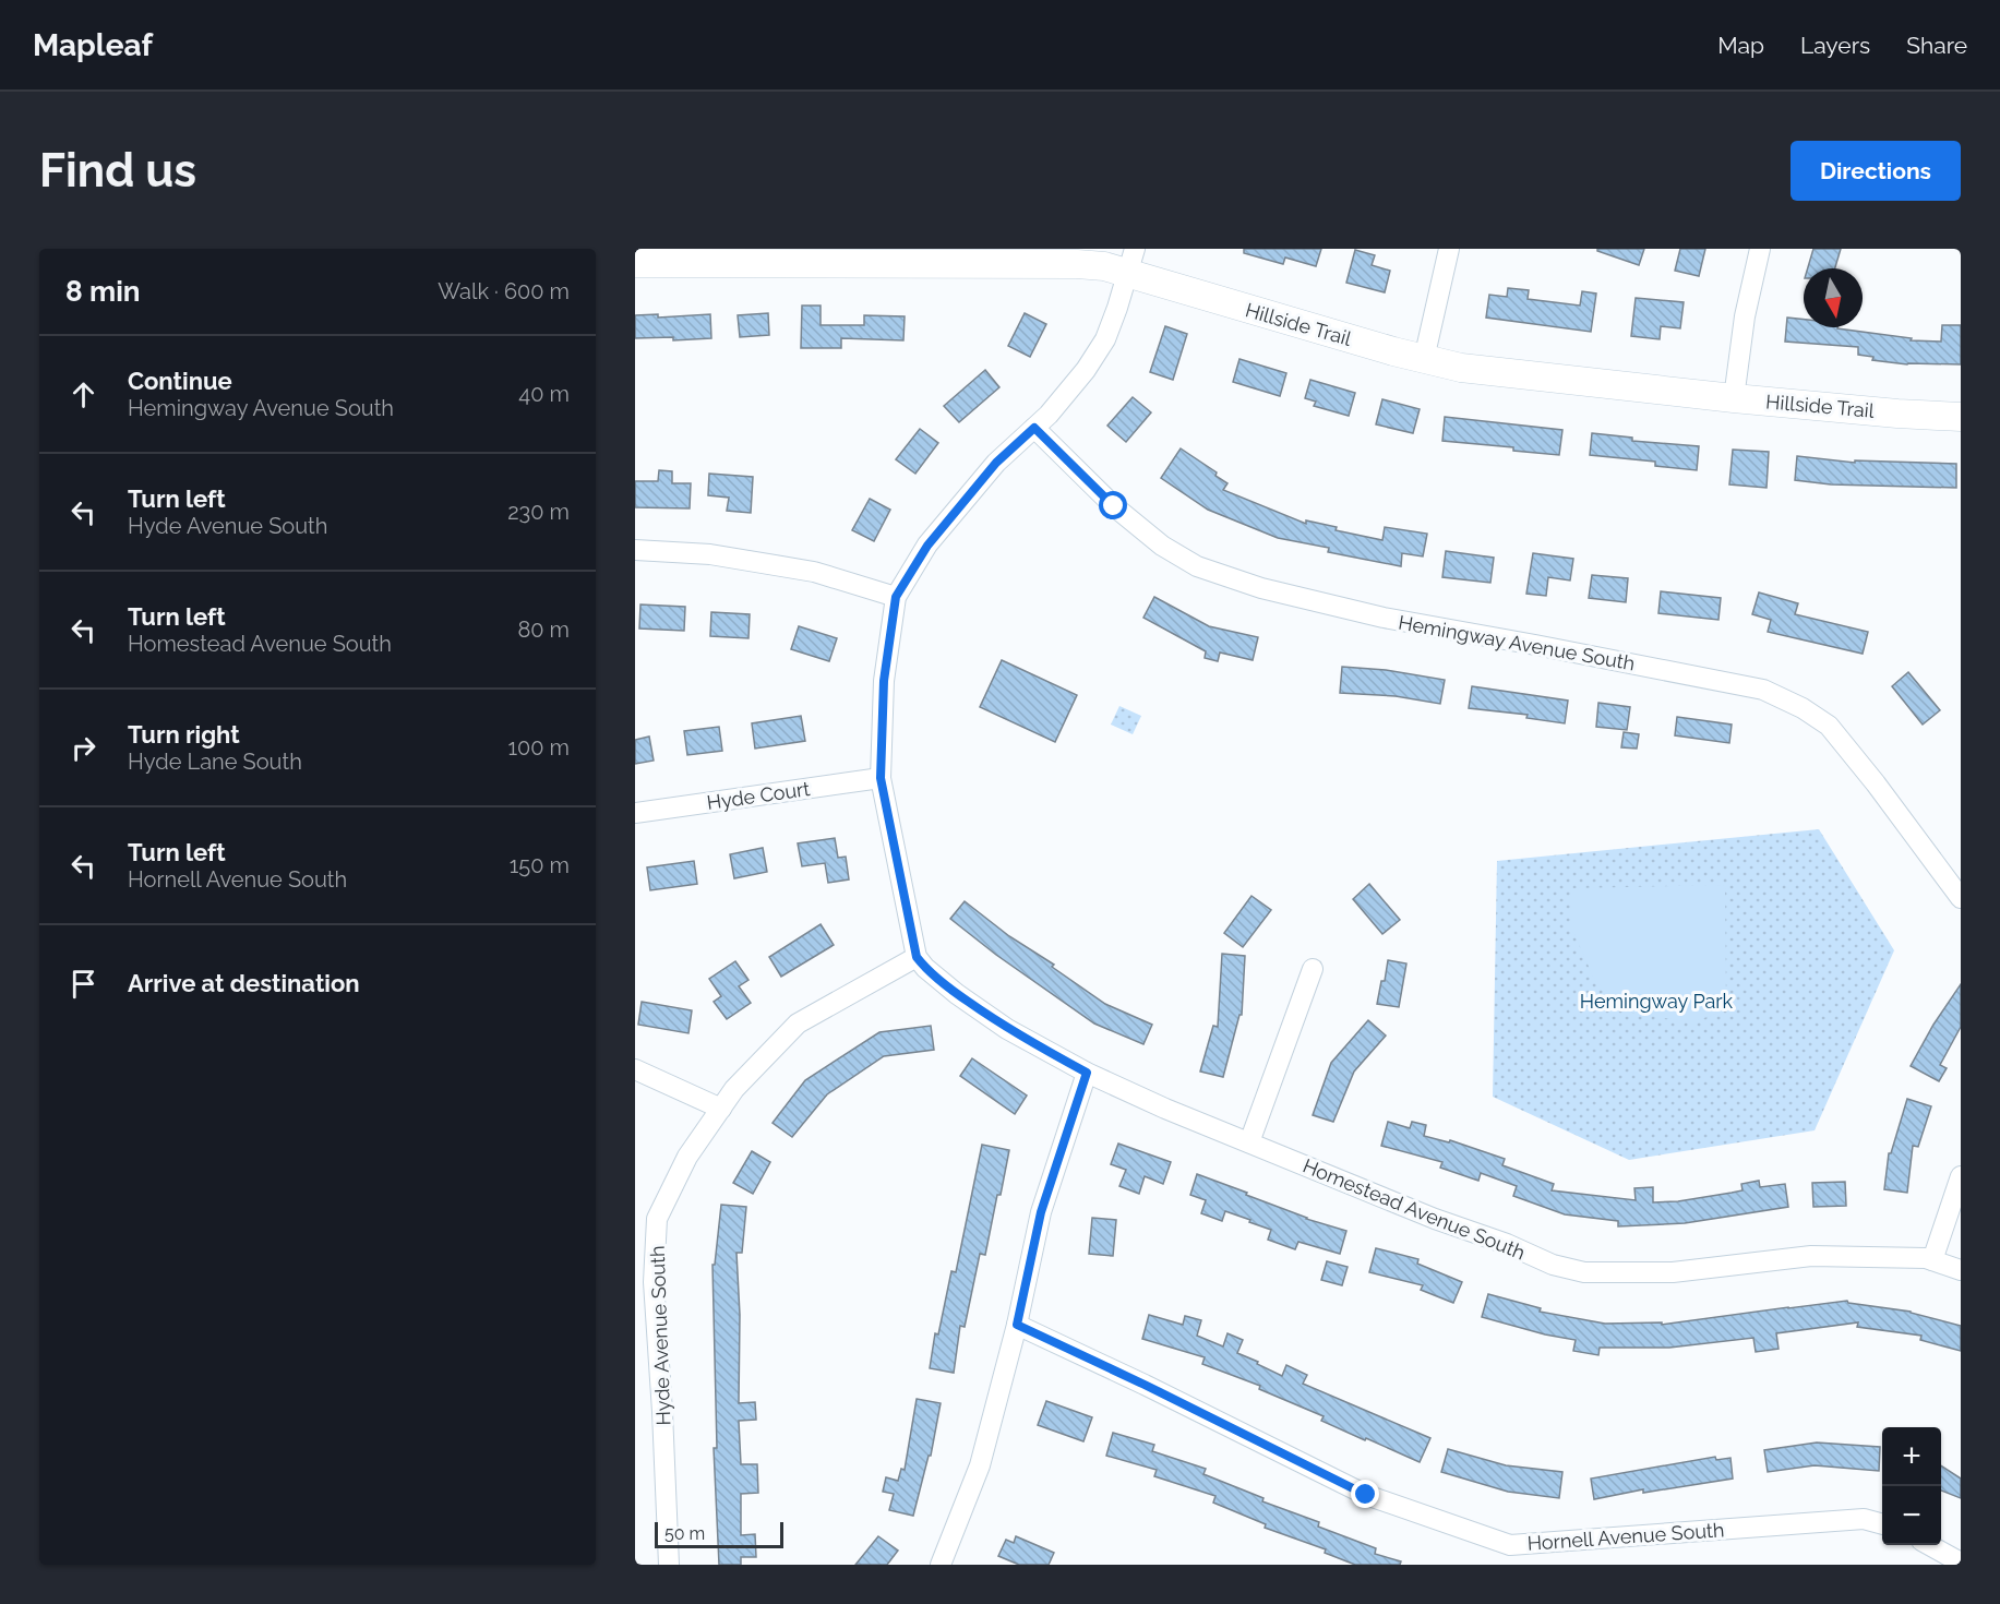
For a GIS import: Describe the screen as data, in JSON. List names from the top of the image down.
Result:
{
  "streets": {
    "street": [
      "Hillside Trail",
      "Hemingway Avenue South",
      "Hyde Court",
      "Homestead Avenue South",
      "Hyde Avenue South",
      "Hornell Avenue South"
    ]
  },
  "crossings": [
    ["Homestead Avenue South", "Hyde Avenue South"]
  ],
  "parks": ["Hemingway Park"],
  "scale_bar": "50 m",
  "north": "bottom",
  "page": {
    "header": "Mapleaf",
    "nav": ["Map", "Layers", "Share"],
    "buttons": "Directions",
    "title": "Find us",
    "heading": ["8 min", "Walk · 600 m"],
    "list": [
      ["Continue", "Hemingway Avenue South", "40 m"],
      ["Turn left", "Hyde Avenue South", "230 m"],
      ["Turn left", "Homestead Avenue South", "80 m"],
      ["Turn right", "Hyde Lane South", "100 m"],
      ["Turn left", "Hornell Avenue South", "150 m"],
      "Arrive at destination"
    ],
    "map_buttons": ["+", "−"],
    "scale": "50 m"
  }
}
